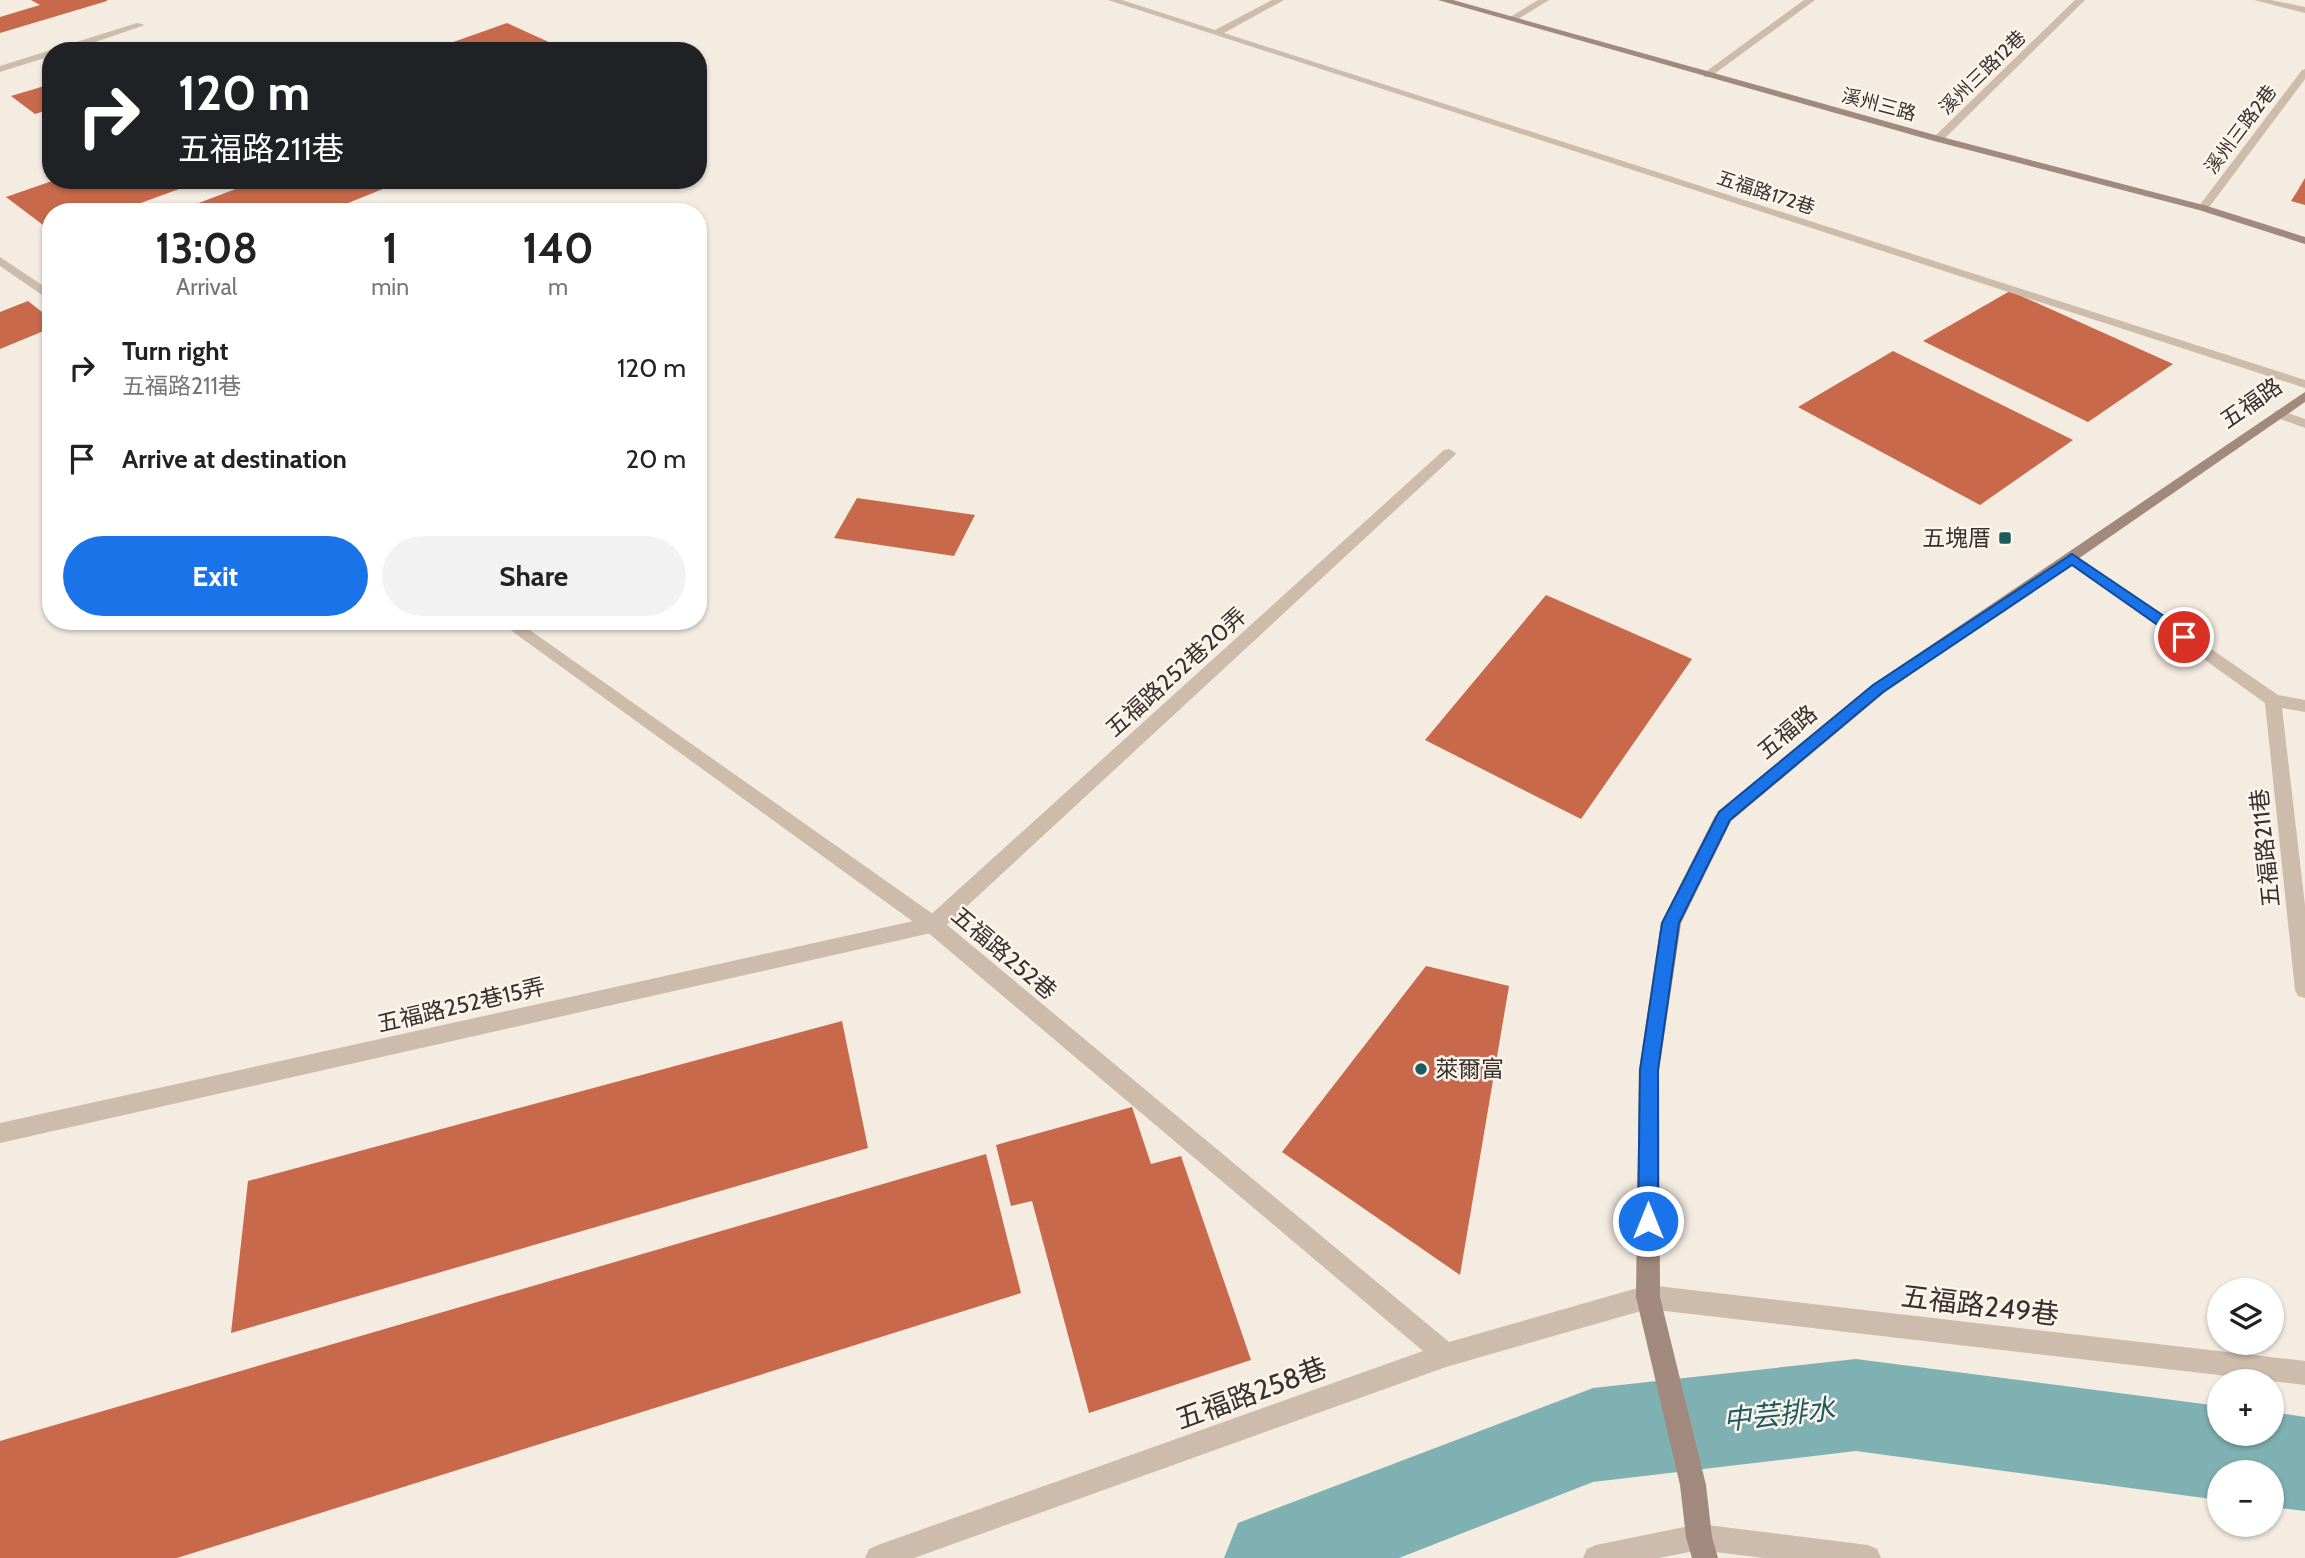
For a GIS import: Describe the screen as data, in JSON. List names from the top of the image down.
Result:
{
  "streets": {
    "street": [
      "溪州三路12巷",
      "溪州三路",
      "溪州三路2巷",
      "五福路172巷",
      "五福路",
      "五福路252巷20弄",
      "五福路211巷",
      "五福路252巷",
      "五福路252巷15弄",
      "五福路249巷",
      "五福路258巷"
    ]
  },
  "crossings": [
    ["溪州三路12巷", "溪州三路"],
    ["溪州三路", "溪州三路2巷"],
    ["五福路", "五福路249巷"],
    ["五福路", "五福路258巷"],
    ["五福路252巷20弄", "五福路252巷"],
    ["五福路252巷20弄", "五福路252巷15弄"],
    ["五福路252巷", "五福路252巷15弄"],
    ["五福路252巷", "五福路258巷"],
    ["五福路249巷", "五福路258巷"]
  ],
  "water": ["中芸排水"],
  "places": {
    "transit": ["五塊厝"],
    "other": ["萊爾富"]
  },
  "page": {
    "turn": ["120 m", "五福路211巷"],
    "eta": [
      "13:08",
      "Arrival",
      "1",
      "min",
      "140",
      "m"
    ],
    "list": [
      {
        "name": "Turn right",
        "note": "五福路211巷",
        "value": "120 m"
      },
      {
        "name": "Arrive at destination",
        "value": "20 m"
      }
    ],
    "buttons": ["Exit", "Share"],
    "map_buttons": ["+", "−"]
  }
}
